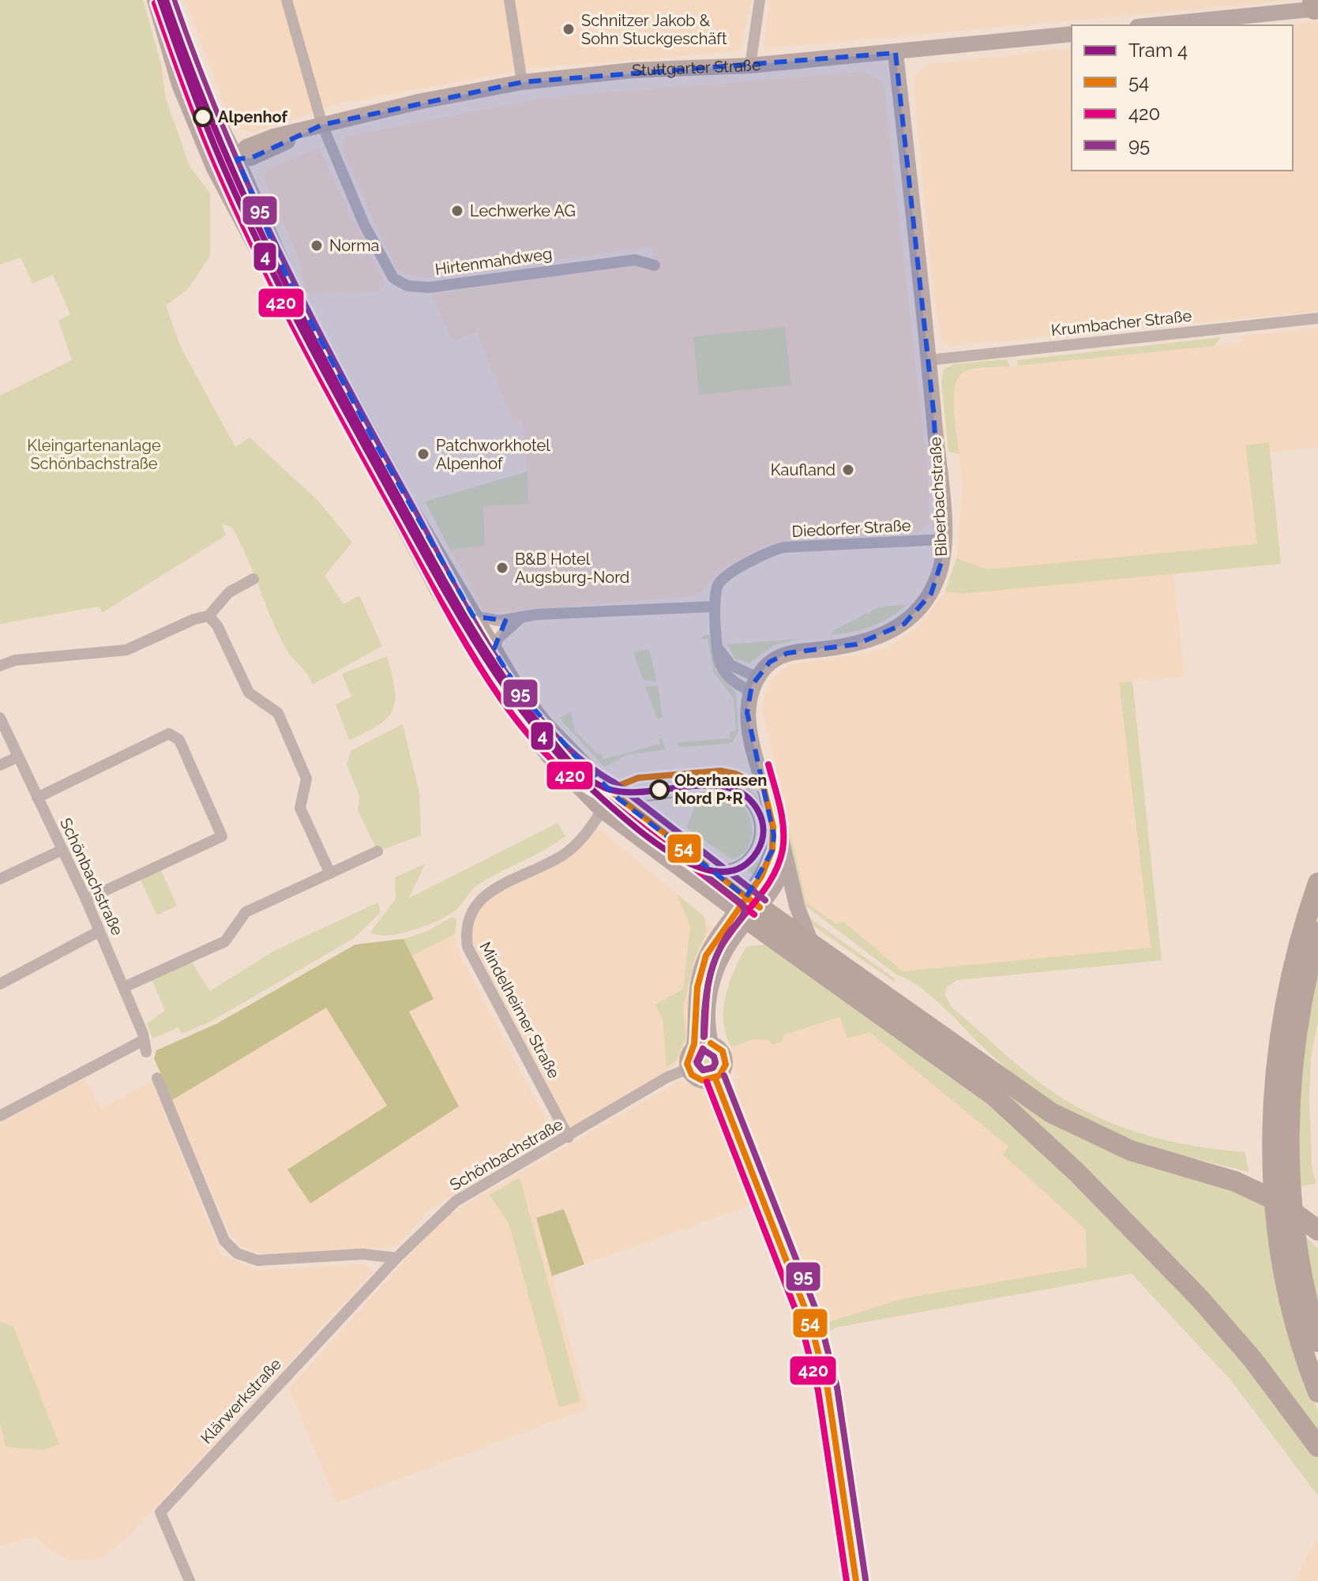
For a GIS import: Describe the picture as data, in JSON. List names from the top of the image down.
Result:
{
  "streets": {
    "main road": ["Stuttgarter Straße", "Biberbachstraße"],
    "street": [
      "Hirtenmahdweg",
      "Krumbacher Straße",
      "Diedorfer Straße",
      "Schönbachstraße",
      "Mindelheimer Straße",
      "Klärwerkstraße"
    ]
  },
  "crossings": [
    ["Stuttgarter Straße", "Hirtenmahdweg"],
    ["Stuttgarter Straße", "Biberbachstraße"],
    ["Krumbacher Straße", "Biberbachstraße"],
    ["Biberbachstraße", "Diedorfer Straße"],
    ["Schönbachstraße", "Mindelheimer Straße"],
    ["Schönbachstraße", "Klärwerkstraße"]
  ],
  "parks": ["Kleingartenanlage Schönbachstraße"],
  "places": [
    "Schnitzer Jakob & Sohn Stuckgeschäft",
    "Alpenhof",
    "Lechwerke AG",
    "Norma",
    "Patchworkhotel Alpenhof",
    "Kaufland",
    "B&B Hotel Augsburg-Nord",
    "Oberhausen Nord P+R"
  ],
  "lines": [
    "tram line 4",
    "transit line 95",
    "transit line 420",
    "transit line 54"
  ],
  "legend": [
    "Tram 4",
    "54",
    "420",
    "95"
  ]
}
